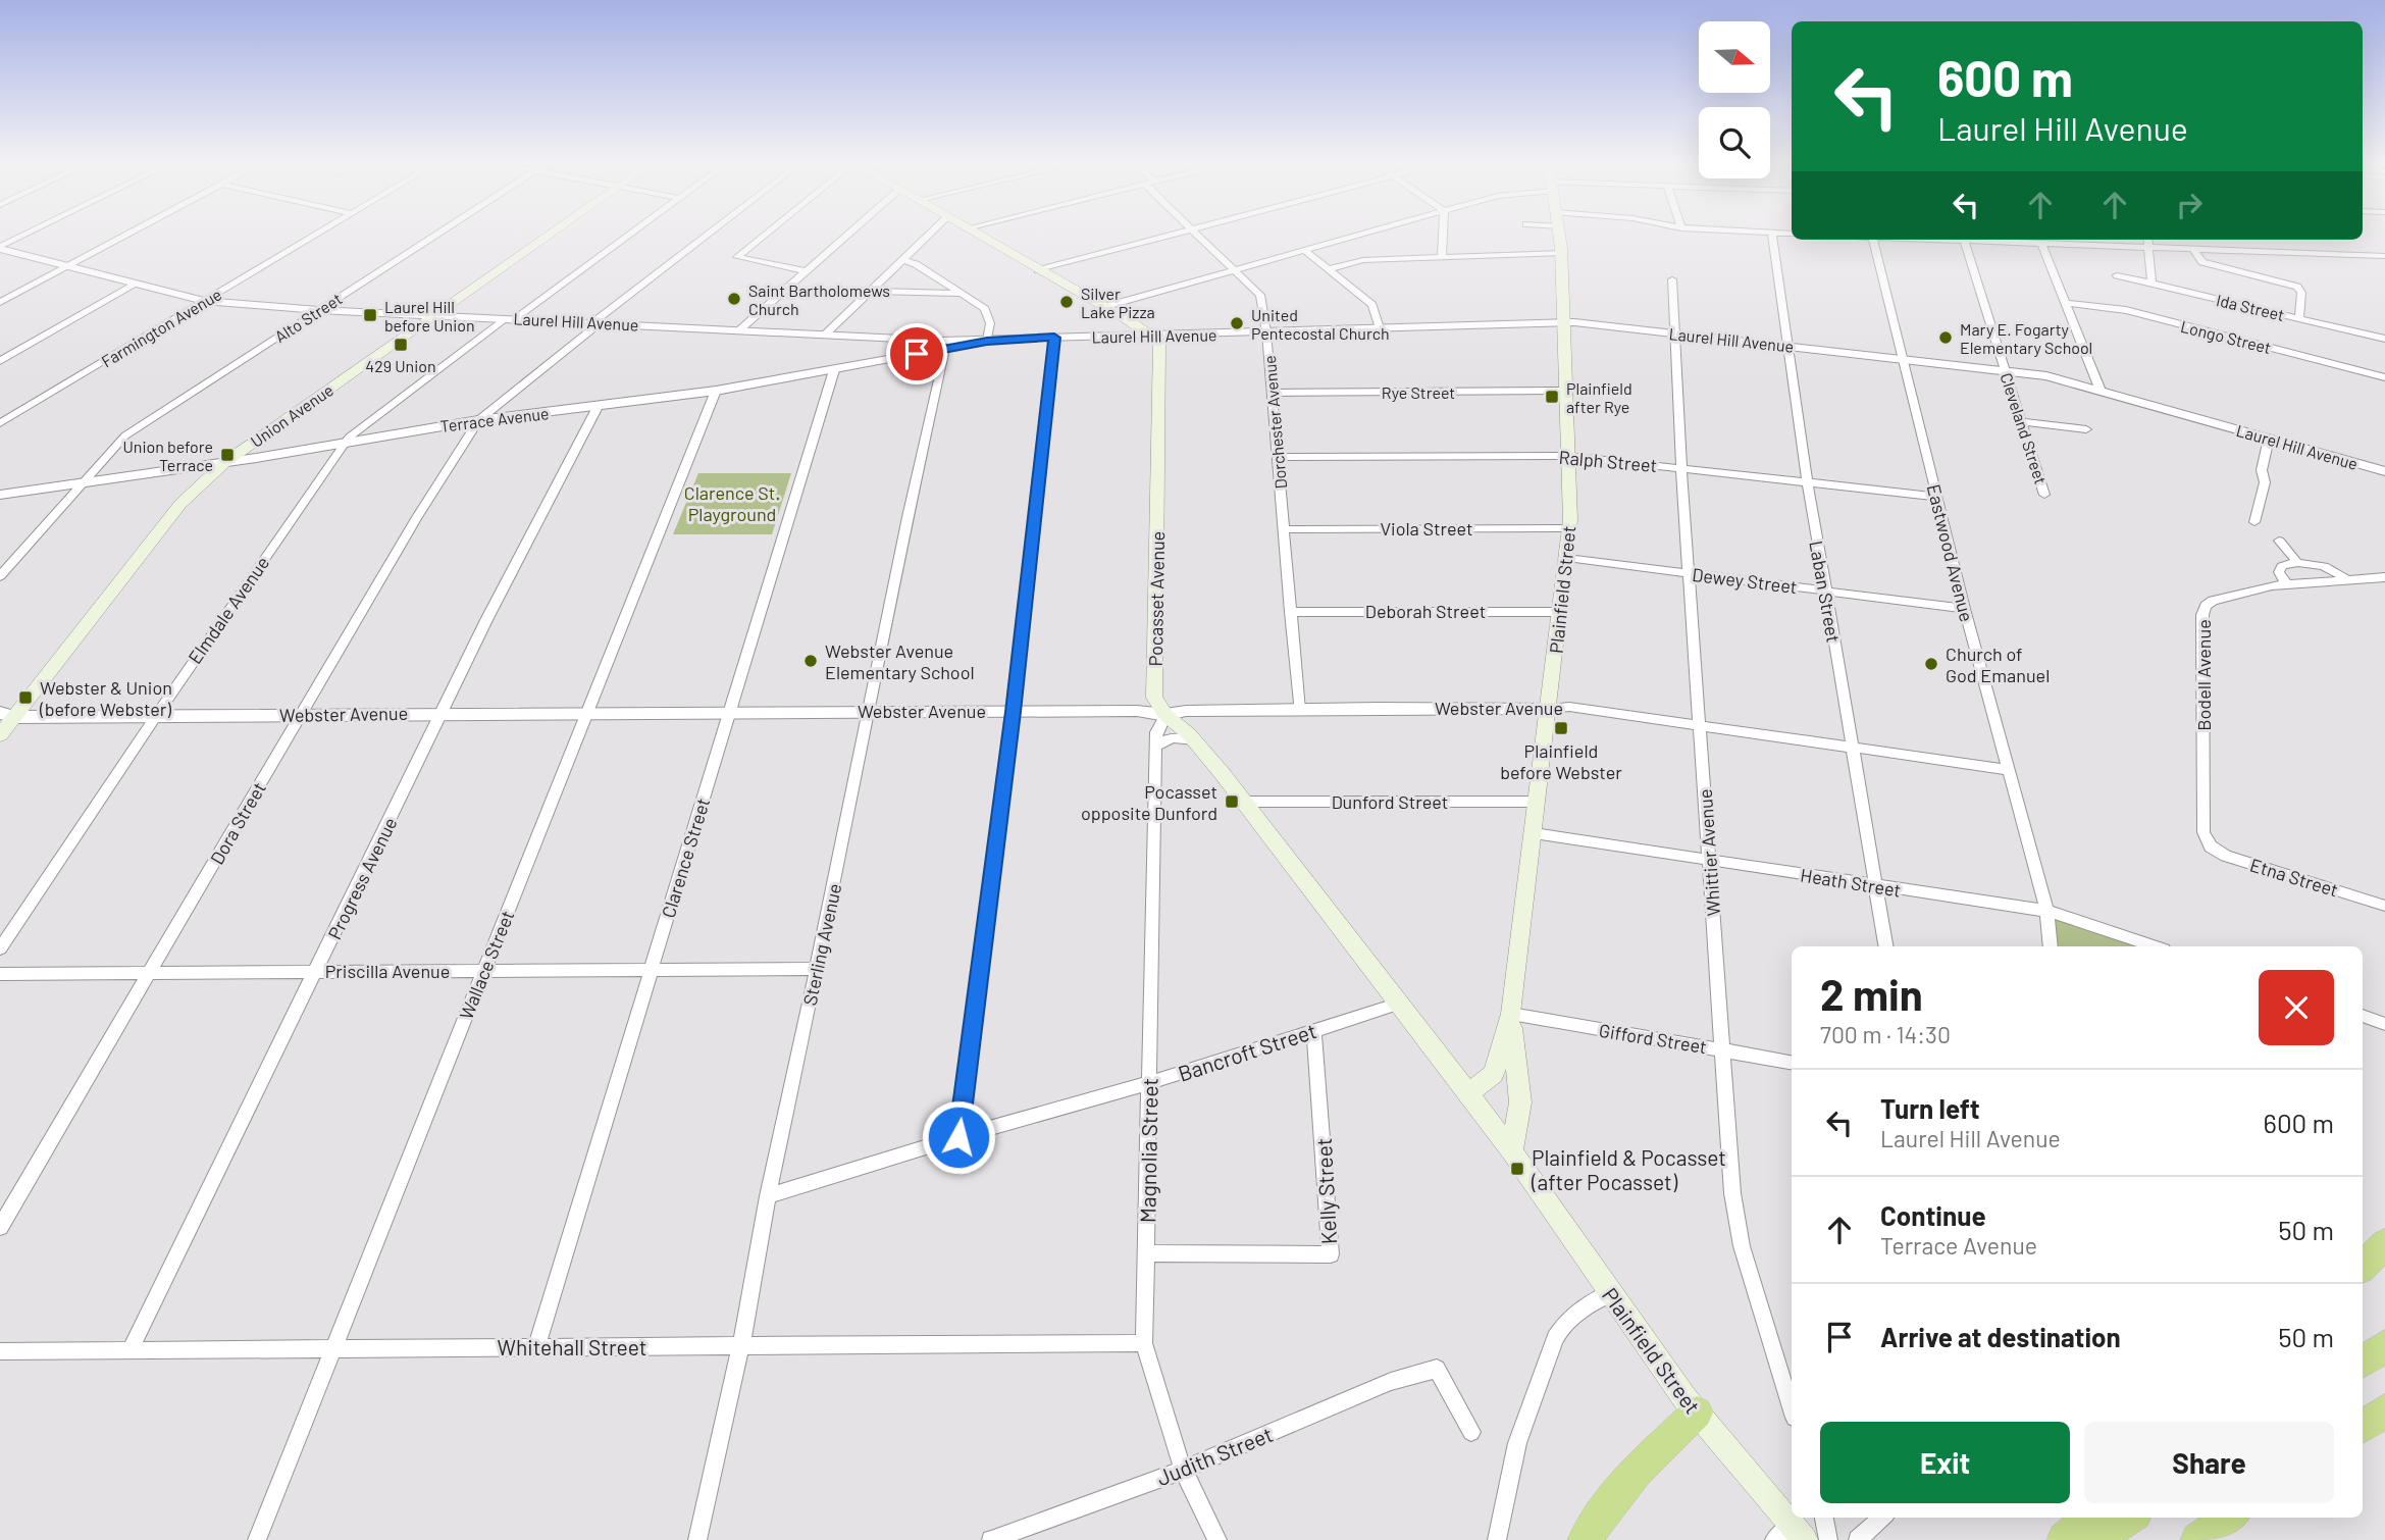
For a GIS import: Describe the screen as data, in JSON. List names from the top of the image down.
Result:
{
  "streets": {
    "main road": ["Union Avenue", "Plainfield Street", "Pocasset Avenue"],
    "street": [
      "Ida Street",
      "Alto Street",
      "Laurel Hill Avenue",
      "Farmington Avenue",
      "Longo Street",
      "Rye Street",
      "Terrace Avenue",
      "Dorchester Avenue",
      "Cleveland Street",
      "Ralph Street",
      "Viola Street",
      "Eastwood Avenue",
      "Dewey Street",
      "Laban Street",
      "Elmdale Avenue",
      "Deborah Street",
      "Bodell Avenue",
      "Webster Avenue",
      "Dunford Street",
      "Dora Street",
      "Whittier Avenue",
      "Clarence Street",
      "Etna Street",
      "Progress Avenue",
      "Heath Street",
      "Sterling Avenue",
      "Wallace Street",
      "Priscilla Avenue",
      "Gifford Street",
      "Bancroft Street",
      "Magnolia Street",
      "Kelly Street",
      "Whitehall Street",
      "Judith Street"
    ]
  },
  "crossings": [
    ["Alto Street", "Laurel Hill Avenue"],
    ["Alto Street", "Terrace Avenue"],
    ["Laurel Hill Avenue", "Farmington Avenue"],
    ["Laurel Hill Avenue", "Union Avenue"],
    ["Laurel Hill Avenue", "Terrace Avenue"],
    ["Laurel Hill Avenue", "Dorchester Avenue"],
    ["Laurel Hill Avenue", "Cleveland Street"],
    ["Laurel Hill Avenue", "Eastwood Avenue"],
    ["Laurel Hill Avenue", "Plainfield Street"],
    ["Laurel Hill Avenue", "Laban Street"],
    ["Laurel Hill Avenue", "Pocasset Avenue"],
    ["Laurel Hill Avenue", "Elmdale Avenue"],
    ["Laurel Hill Avenue", "Whittier Avenue"],
    ["Rye Street", "Dorchester Avenue"],
    ["Rye Street", "Plainfield Street"],
    ["Union Avenue", "Terrace Avenue"],
    ["Union Avenue", "Webster Avenue"],
    ["Terrace Avenue", "Elmdale Avenue"],
    ["Terrace Avenue", "Dora Street"],
    ["Terrace Avenue", "Clarence Street"],
    ["Terrace Avenue", "Progress Avenue"],
    ["Terrace Avenue", "Sterling Avenue"],
    ["Terrace Avenue", "Wallace Street"],
    ["Dorchester Avenue", "Ralph Street"],
    ["Dorchester Avenue", "Viola Street"],
    ["Dorchester Avenue", "Deborah Street"],
    ["Dorchester Avenue", "Webster Avenue"],
    ["Ralph Street", "Eastwood Avenue"],
    ["Ralph Street", "Plainfield Street"],
    ["Ralph Street", "Laban Street"],
    ["Ralph Street", "Whittier Avenue"],
    ["Viola Street", "Plainfield Street"],
    ["Eastwood Avenue", "Dewey Street"],
    ["Eastwood Avenue", "Webster Avenue"],
    ["Eastwood Avenue", "Heath Street"],
    ["Dewey Street", "Plainfield Street"],
    ["Dewey Street", "Laban Street"],
    ["Dewey Street", "Whittier Avenue"],
    ["Plainfield Street", "Deborah Street"],
    ["Plainfield Street", "Webster Avenue"],
    ["Plainfield Street", "Dunford Street"],
    ["Plainfield Street", "Heath Street"],
    ["Plainfield Street", "Gifford Street"],
    ["Laban Street", "Webster Avenue"],
    ["Laban Street", "Heath Street"],
    ["Pocasset Avenue", "Webster Avenue"],
    ["Pocasset Avenue", "Magnolia Street"],
    ["Elmdale Avenue", "Webster Avenue"],
    ["Bodell Avenue", "Etna Street"],
    ["Webster Avenue", "Dora Street"],
    ["Webster Avenue", "Whittier Avenue"],
    ["Webster Avenue", "Clarence Street"],
    ["Webster Avenue", "Progress Avenue"],
    ["Webster Avenue", "Sterling Avenue"],
    ["Webster Avenue", "Wallace Street"],
    ["Webster Avenue", "Magnolia Street"],
    ["Dora Street", "Priscilla Avenue"],
    ["Whittier Avenue", "Heath Street"],
    ["Whittier Avenue", "Gifford Street"],
    ["Clarence Street", "Priscilla Avenue"],
    ["Clarence Street", "Whitehall Street"],
    ["Progress Avenue", "Priscilla Avenue"],
    ["Progress Avenue", "Whitehall Street"],
    ["Sterling Avenue", "Priscilla Avenue"],
    ["Sterling Avenue", "Bancroft Street"],
    ["Sterling Avenue", "Whitehall Street"],
    ["Wallace Street", "Priscilla Avenue"],
    ["Wallace Street", "Whitehall Street"],
    ["Bancroft Street", "Magnolia Street"],
    ["Bancroft Street", "Kelly Street"],
    ["Magnolia Street", "Kelly Street"],
    ["Magnolia Street", "Whitehall Street"],
    ["Magnolia Street", "Judith Street"]
  ],
  "parks": ["Clarence St. Playground"],
  "places": {
    "other": [
      "Saint Bartholomews Church",
      "Silver Lake Pizza",
      "United Pentecostal Church",
      "Mary E. Fogarty Elementary School",
      "Webster Avenue Elementary School",
      "Church of God Emanuel"
    ],
    "transit": [
      "Laurel Hill before Union",
      "429 Union",
      "Plainfield after Rye",
      "Union before Terrace",
      "Webster & Union (before Webster)",
      "Plainfield before Webster",
      "Pocasset opposite Dunford",
      "Plainfield & Pocasset (after Pocasset)"
    ]
  },
  "north": "right",
  "page": {
    "turn": ["600 m", "Laurel Hill Avenue"],
    "heading": ["2 min", "700 m · 14:30"],
    "list": [
      {
        "name": "Turn left",
        "note": "Laurel Hill Avenue",
        "value": "600 m"
      },
      {
        "name": "Continue",
        "note": "Terrace Avenue",
        "value": "50 m"
      },
      {
        "name": "Arrive at destination",
        "value": "50 m"
      }
    ],
    "buttons": ["Exit", "Share"]
  }
}
